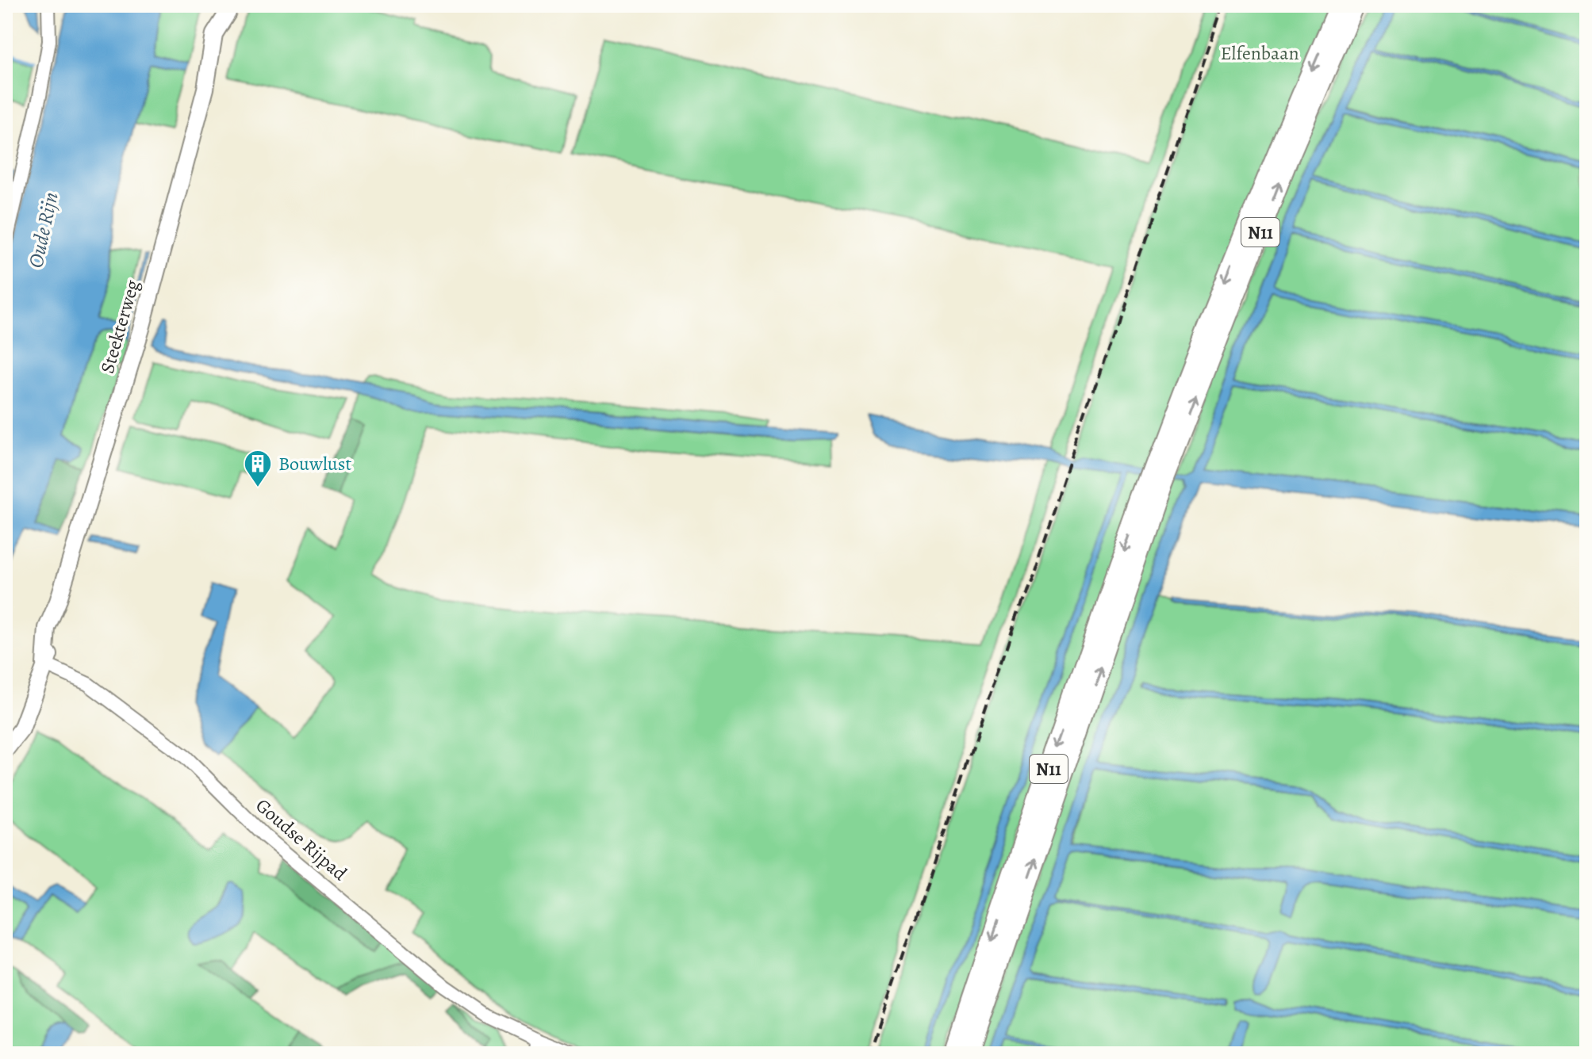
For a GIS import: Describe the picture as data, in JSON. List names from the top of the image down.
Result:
{
  "streets": {
    "highway": ["N11"],
    "main road": ["Steekterweg"],
    "street": ["Goudse Rijpad"]
  },
  "crossings": [
    ["Steekterweg", "Goudse Rijpad"]
  ],
  "water": ["Oude Rijn"],
  "parks": ["Elfenbaan"],
  "places": {
    "building": ["Bouwlust"]
  }
}
